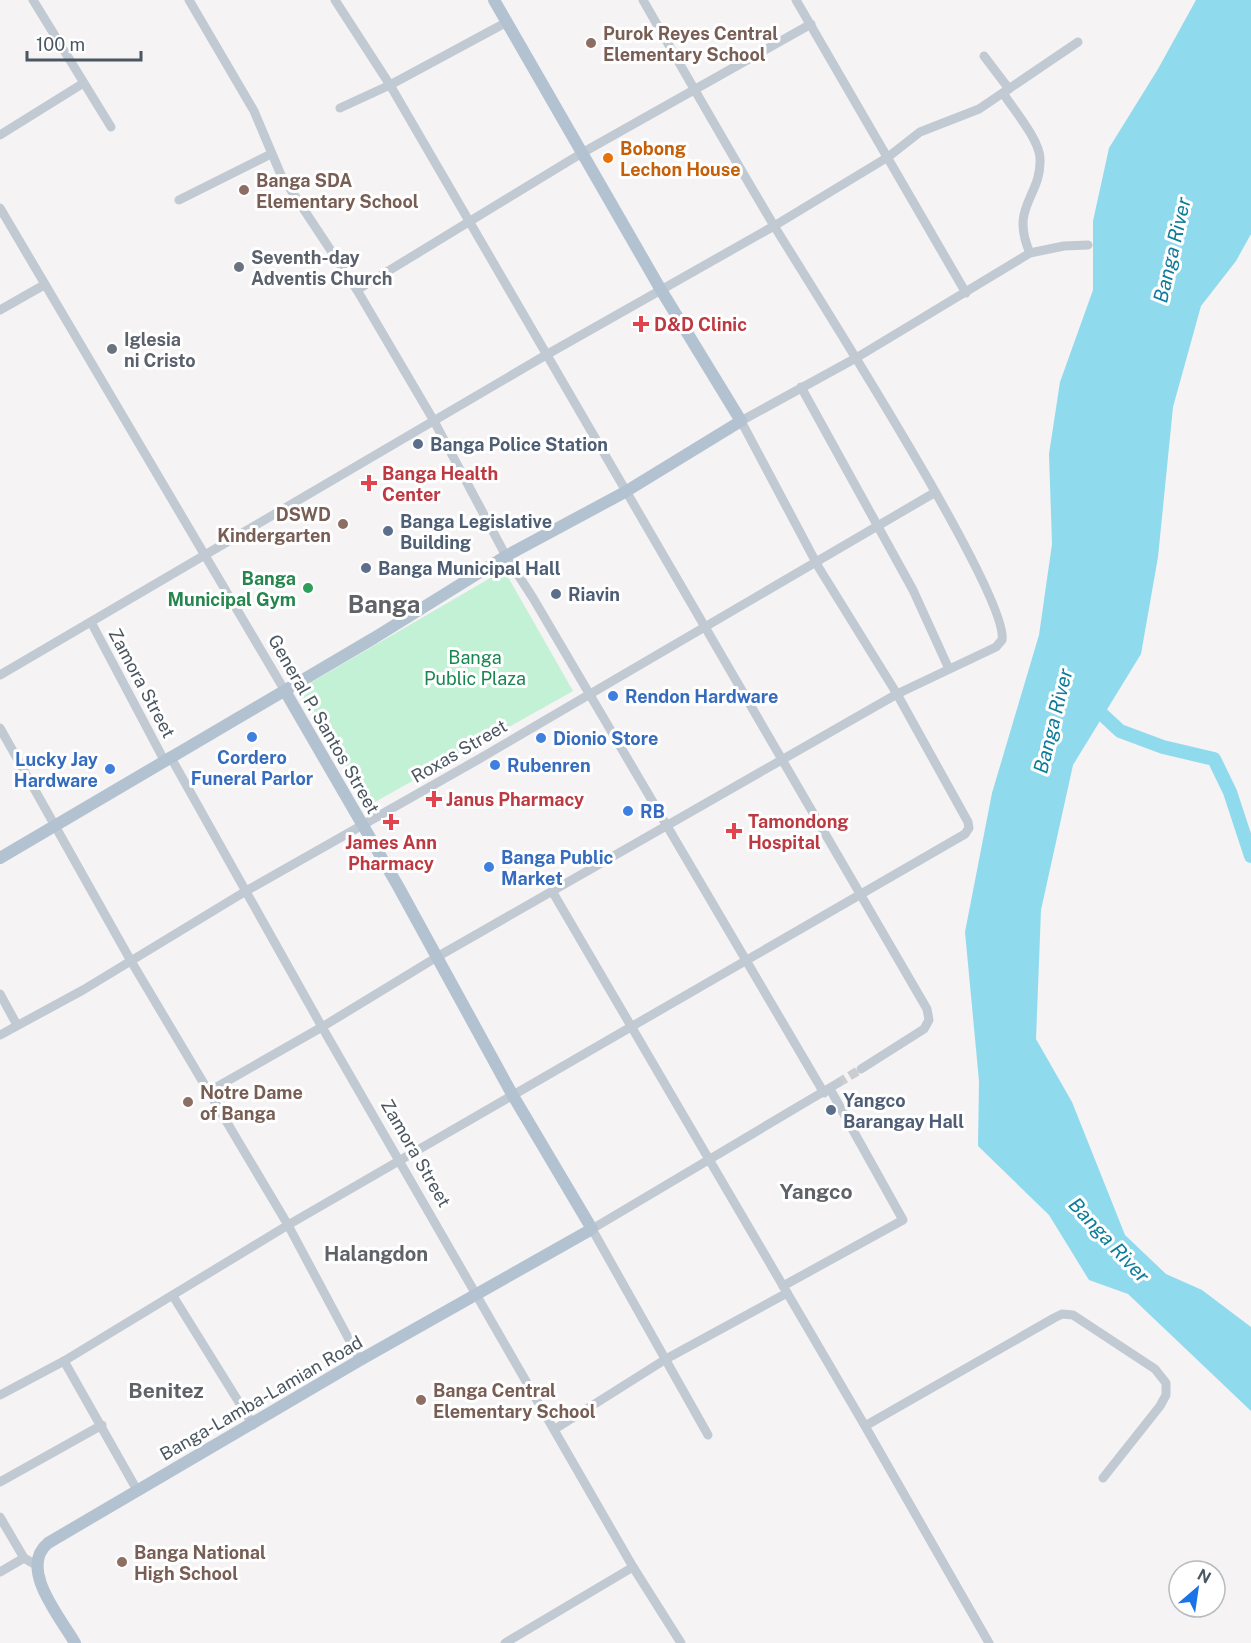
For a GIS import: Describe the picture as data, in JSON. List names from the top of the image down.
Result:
{
  "streets": {
    "main road": ["General P. Santos Street", "Banga-Lamba-Lamian Road"],
    "street": ["Zamora Street", "Roxas Street"]
  },
  "crossings": [
    ["Zamora Street", "Roxas Street"],
    ["Zamora Street", "Banga-Lamba-Lamian Road"],
    ["General P. Santos Street", "Roxas Street"],
    ["General P. Santos Street", "Banga-Lamba-Lamian Road"]
  ],
  "districts": [
    "Banga",
    "Yangco",
    "Halangdon",
    "Benitez"
  ],
  "water": ["Banga River"],
  "parks": ["Banga Public Plaza"],
  "places": {
    "other": [
      "Purok Reyes Central Elementary School",
      "Bobong Lechon House",
      "Banga SDA Elementary School",
      "Seventh-day Adventis Church",
      "Iglesia ni Cristo",
      "Banga Police Station",
      "DSWD Kindergarten",
      "Banga Legislative Building",
      "Banga Municipal Hall",
      "Banga Municipal Gym",
      "Riavin",
      "Rendon Hardware",
      "Cordero Funeral Parlor",
      "Dionio Store",
      "Rubenren",
      "Lucky Jay Hardware",
      "RB",
      "Banga Public Market",
      "Notre Dame of Banga",
      "Yangco Barangay Hall",
      "Banga Central Elementary School",
      "Banga National High School"
    ],
    "health": [
      "D&D Clinic",
      "Banga Health Center",
      "Janus Pharmacy",
      "James Ann Pharmacy",
      "Tamondong Hospital"
    ]
  },
  "scale_bar": "100 m",
  "north": "top right"
}
